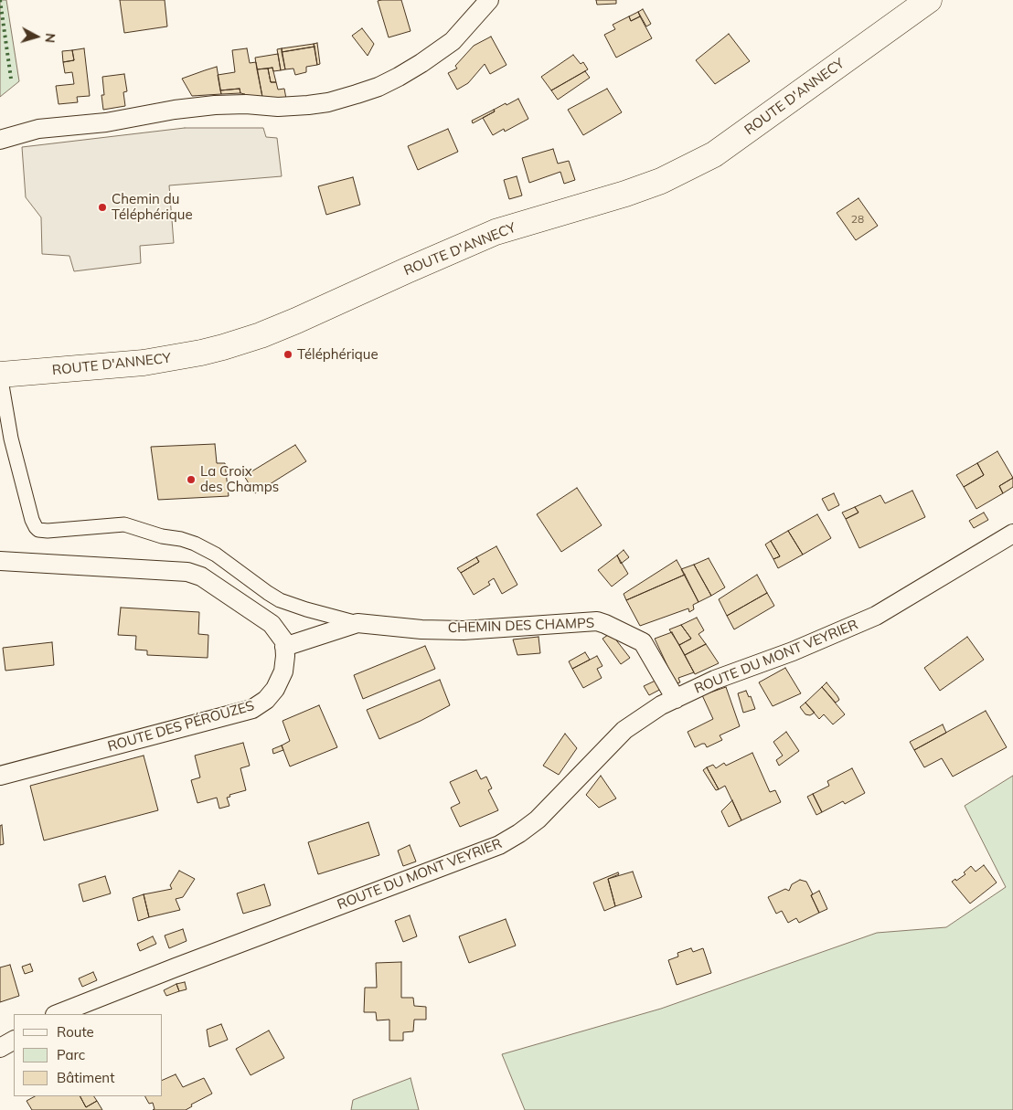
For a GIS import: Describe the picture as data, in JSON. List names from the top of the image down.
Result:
{
  "streets": {
    "main road": ["ROUTE D'ANNECY"],
    "street": ["CHEMIN DES CHAMPS", "ROUTE DU MONT VEYRIER", "ROUTE DES PÉROUZES"]
  },
  "crossings": [
    ["ROUTE D'ANNECY", "CHEMIN DES CHAMPS"],
    ["CHEMIN DES CHAMPS", "ROUTE DU MONT VEYRIER"],
    ["CHEMIN DES CHAMPS", "ROUTE DES PÉROUZES"]
  ],
  "places": ["Chemin du Téléphérique", "Téléphérique", "La Croix des Champs"],
  "house_numbers": ["28"],
  "legend": ["Route", "Parc", "Bâtiment"],
  "north": "right"
}
